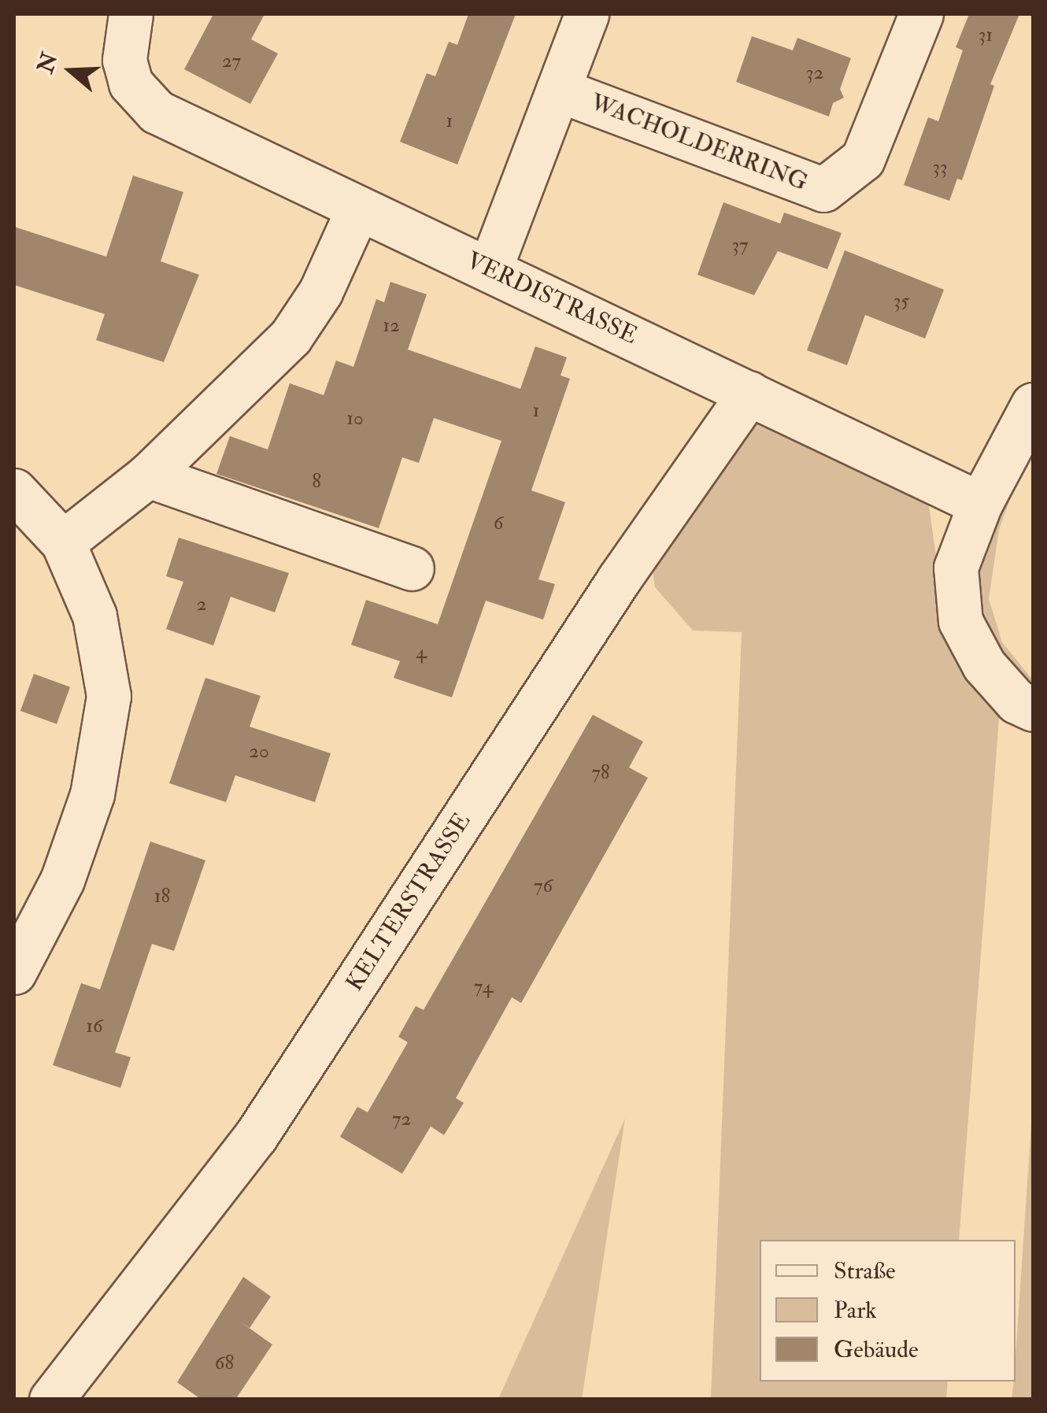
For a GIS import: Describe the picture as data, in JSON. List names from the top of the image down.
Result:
{
  "streets": {
    "street": ["WACHOLDERRING", "VERDISTRASSE", "KELTERSTRASSE"]
  },
  "crossings": [
    ["WACHOLDERRING", "VERDISTRASSE"],
    ["VERDISTRASSE", "KELTERSTRASSE"]
  ],
  "house_numbers": [
    "31",
    "27",
    "32",
    "1",
    "33",
    "37",
    "35",
    "12",
    "1",
    "10",
    "8",
    "6",
    "2",
    "4",
    "20",
    "78",
    "76",
    "18",
    "74",
    "16",
    "72",
    "68"
  ],
  "legend": ["Straße", "Park", "Gebäude"],
  "north": "left"
}
